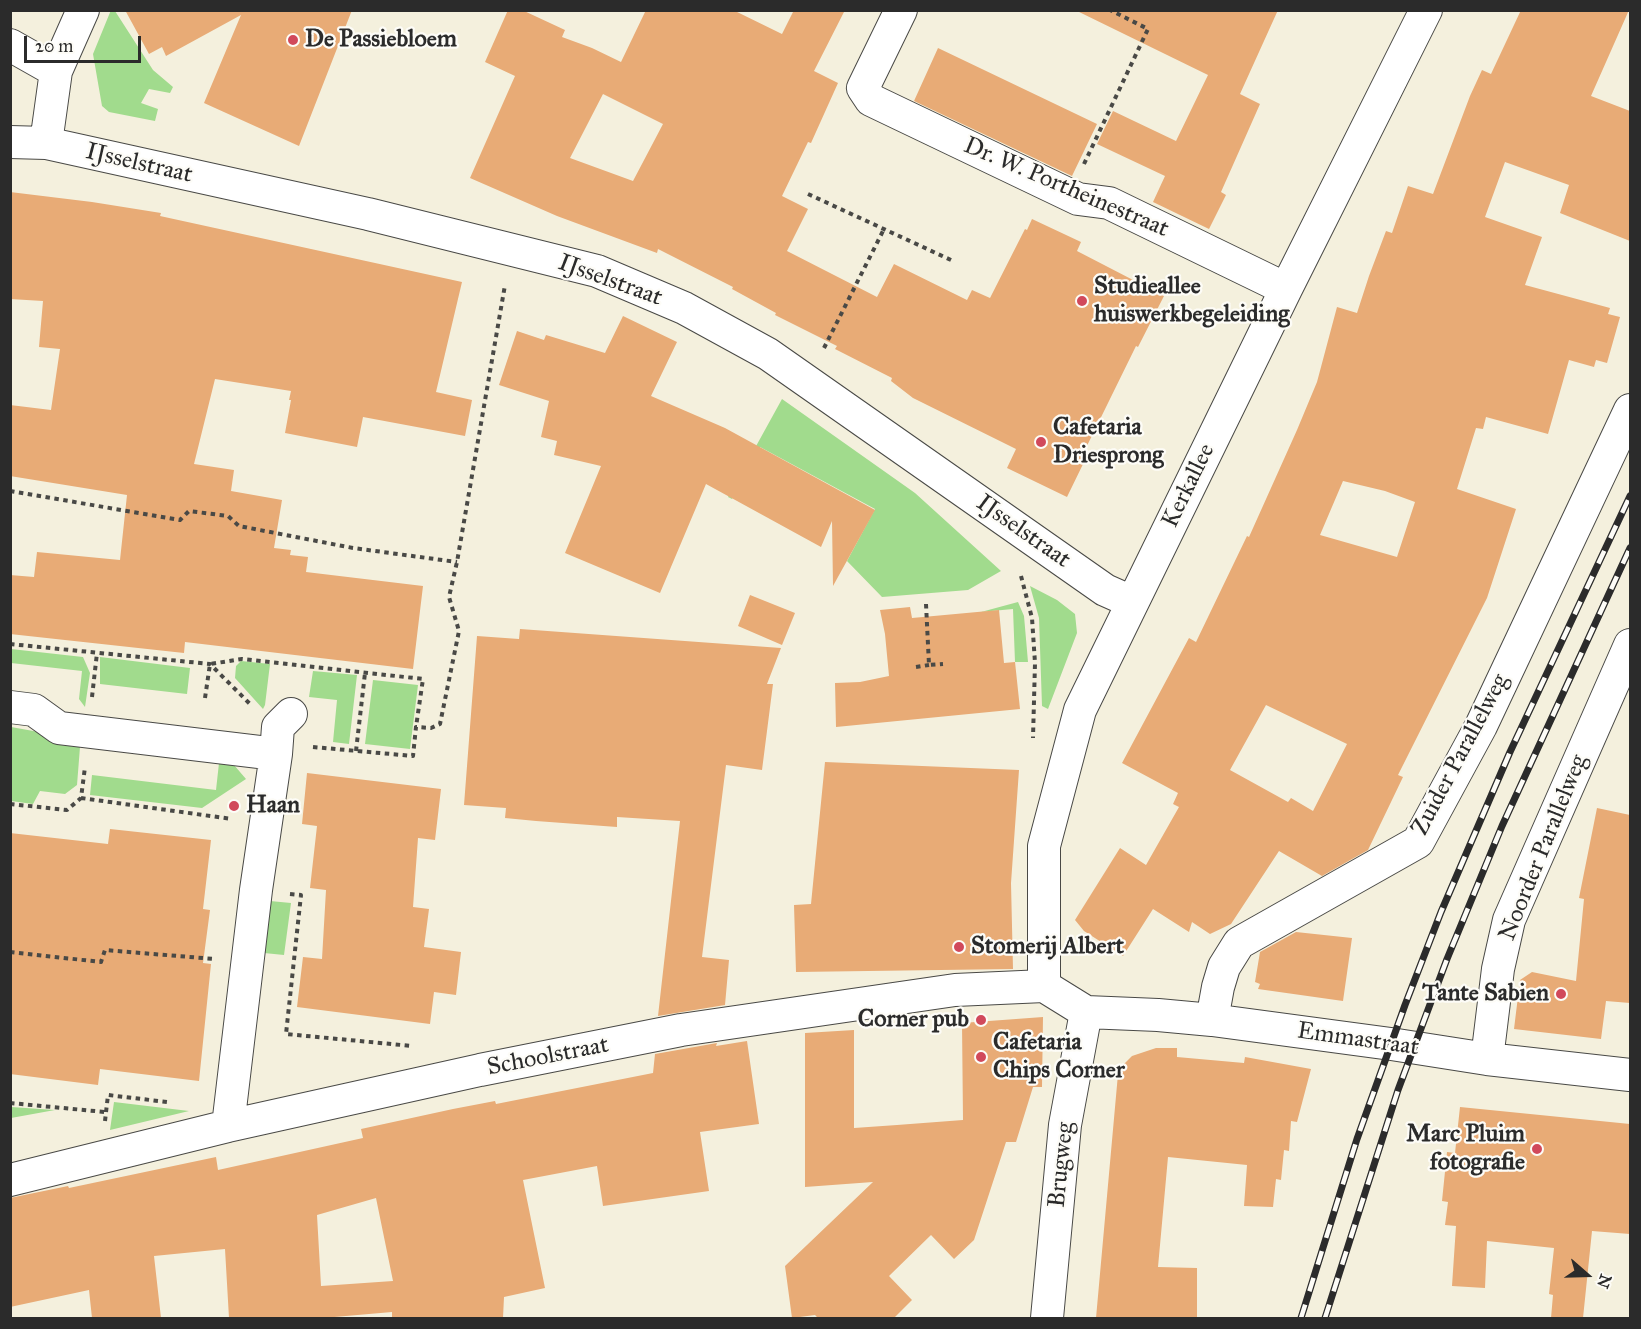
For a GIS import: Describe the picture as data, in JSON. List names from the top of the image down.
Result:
{
  "streets": {
    "street": [
      "IJsselstraat",
      "Dr. W. Portheinestraat",
      "Kerkallee",
      "Zuider Parallelweg",
      "Noorder Parallelweg",
      "Emmastraat",
      "Schoolstraat",
      "Brugweg"
    ]
  },
  "crossings": [
    ["IJsselstraat", "Kerkallee"],
    ["Dr. W. Portheinestraat", "Kerkallee"],
    ["Kerkallee", "Schoolstraat"],
    ["Zuider Parallelweg", "Emmastraat"],
    ["Noorder Parallelweg", "Emmastraat"],
    ["Emmastraat", "Brugweg"]
  ],
  "places": [
    "De Passiebloem",
    "Studieallee huiswerkbegeleiding",
    "Cafetaria Driesprong",
    "Haan",
    "Stomerij Albert",
    "Tante Sabien",
    "Corner pub",
    "Cafetaria Chips Corner",
    "Marc Pluim fotografie"
  ],
  "scale_bar": "20 m",
  "north": "right"
}
